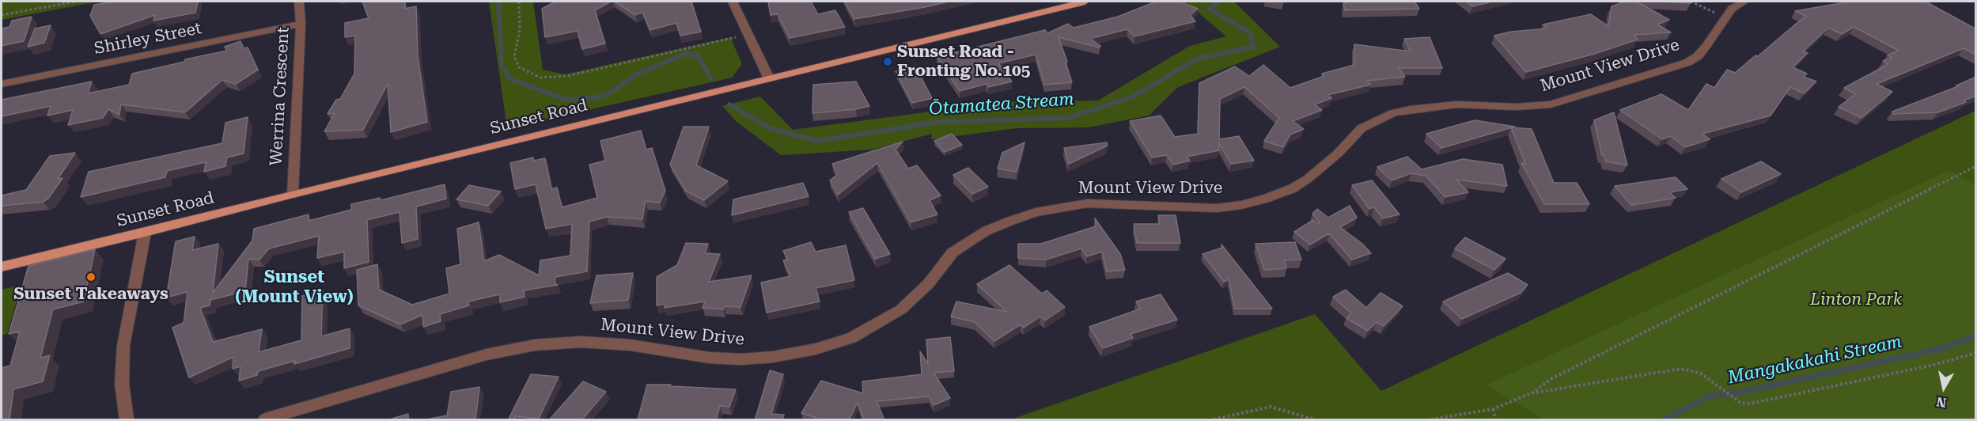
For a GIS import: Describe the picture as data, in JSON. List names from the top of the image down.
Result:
{
  "streets": {
    "main road": ["Sunset Road"],
    "street": ["Shirley Street", "Mount View Drive", "Werrina Crescent"]
  },
  "crossings": [
    ["Shirley Street", "Werrina Crescent"],
    ["Werrina Crescent", "Sunset Road"]
  ],
  "districts": ["Sunset (Mount View)"],
  "water": ["Ōtamatea Stream", "Mangakakahi Stream"],
  "parks": ["Linton Park"],
  "places": ["Sunset Road - Fronting No.105", "Sunset Takeaways"],
  "north": "bottom"
}
